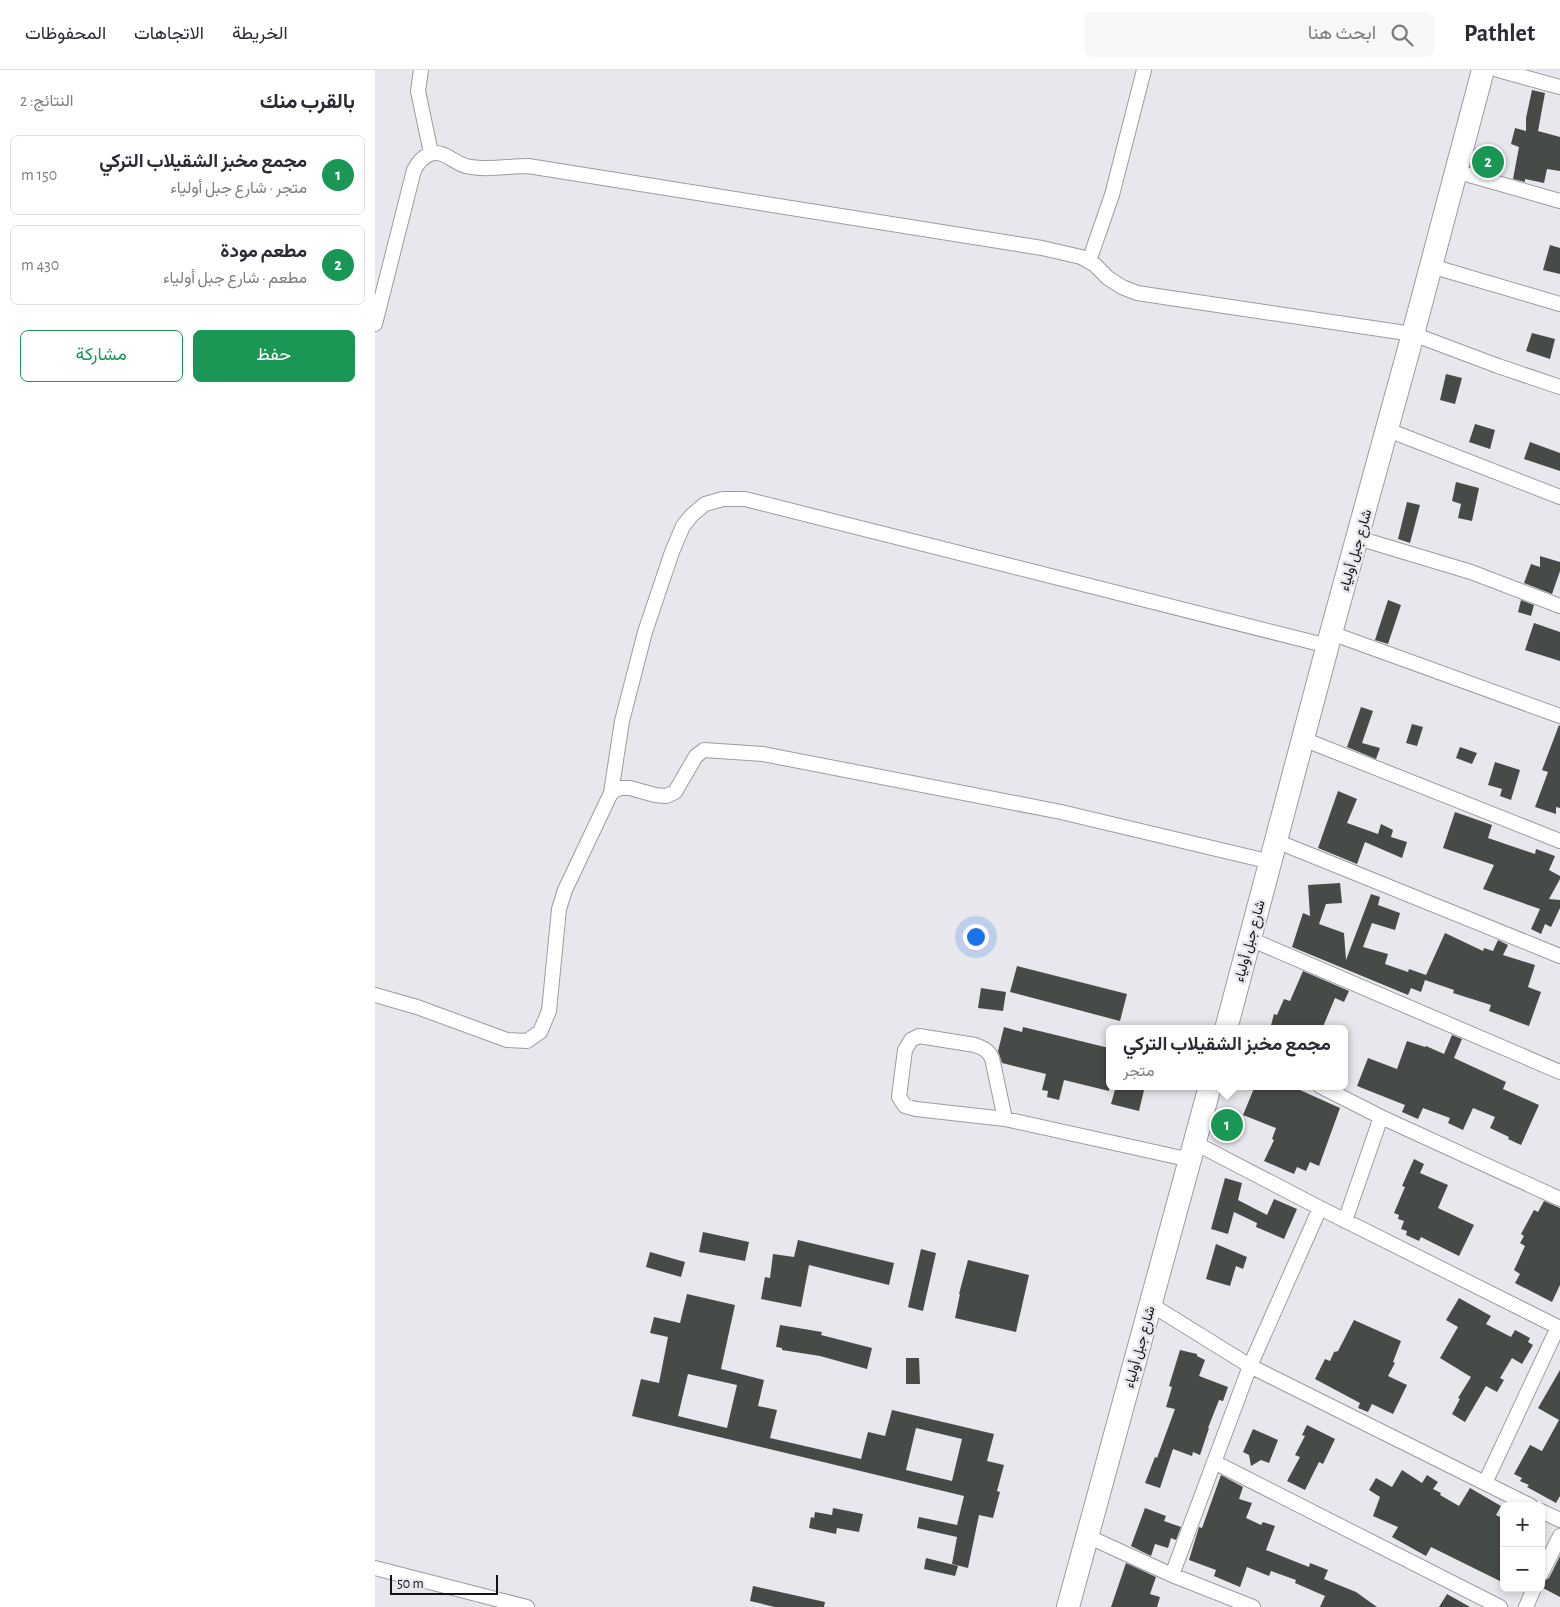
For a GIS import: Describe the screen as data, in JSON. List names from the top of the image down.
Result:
{
  "streets": {
    "highway": ["شارع جبل أولياء"]
  },
  "scale_bar": "50 m",
  "page": {
    "header": "Pathlet",
    "search": "ابحث هنا",
    "nav": ["الخريطة", "الاتجاهات", "المحفوظات"],
    "heading": ["بالقرب منك", "النتائج: 2"],
    "list": [
      {
        "mark": "1",
        "name": "مجمع مخبز الشقيلاب التركي",
        "note": "متجر · شارع جبل أولياء",
        "value": "150 m"
      },
      {
        "mark": "2",
        "name": "مطعم مودة",
        "note": "مطعم · شارع جبل أولياء",
        "value": "430 m"
      }
    ],
    "pins": ["2", "1"],
    "buttons": ["حفظ", "مشاركة"],
    "popup": ["مجمع مخبز الشقيلاب التركي", "متجر"],
    "map_buttons": ["+", "−"],
    "scale": "50 m"
  }
}
